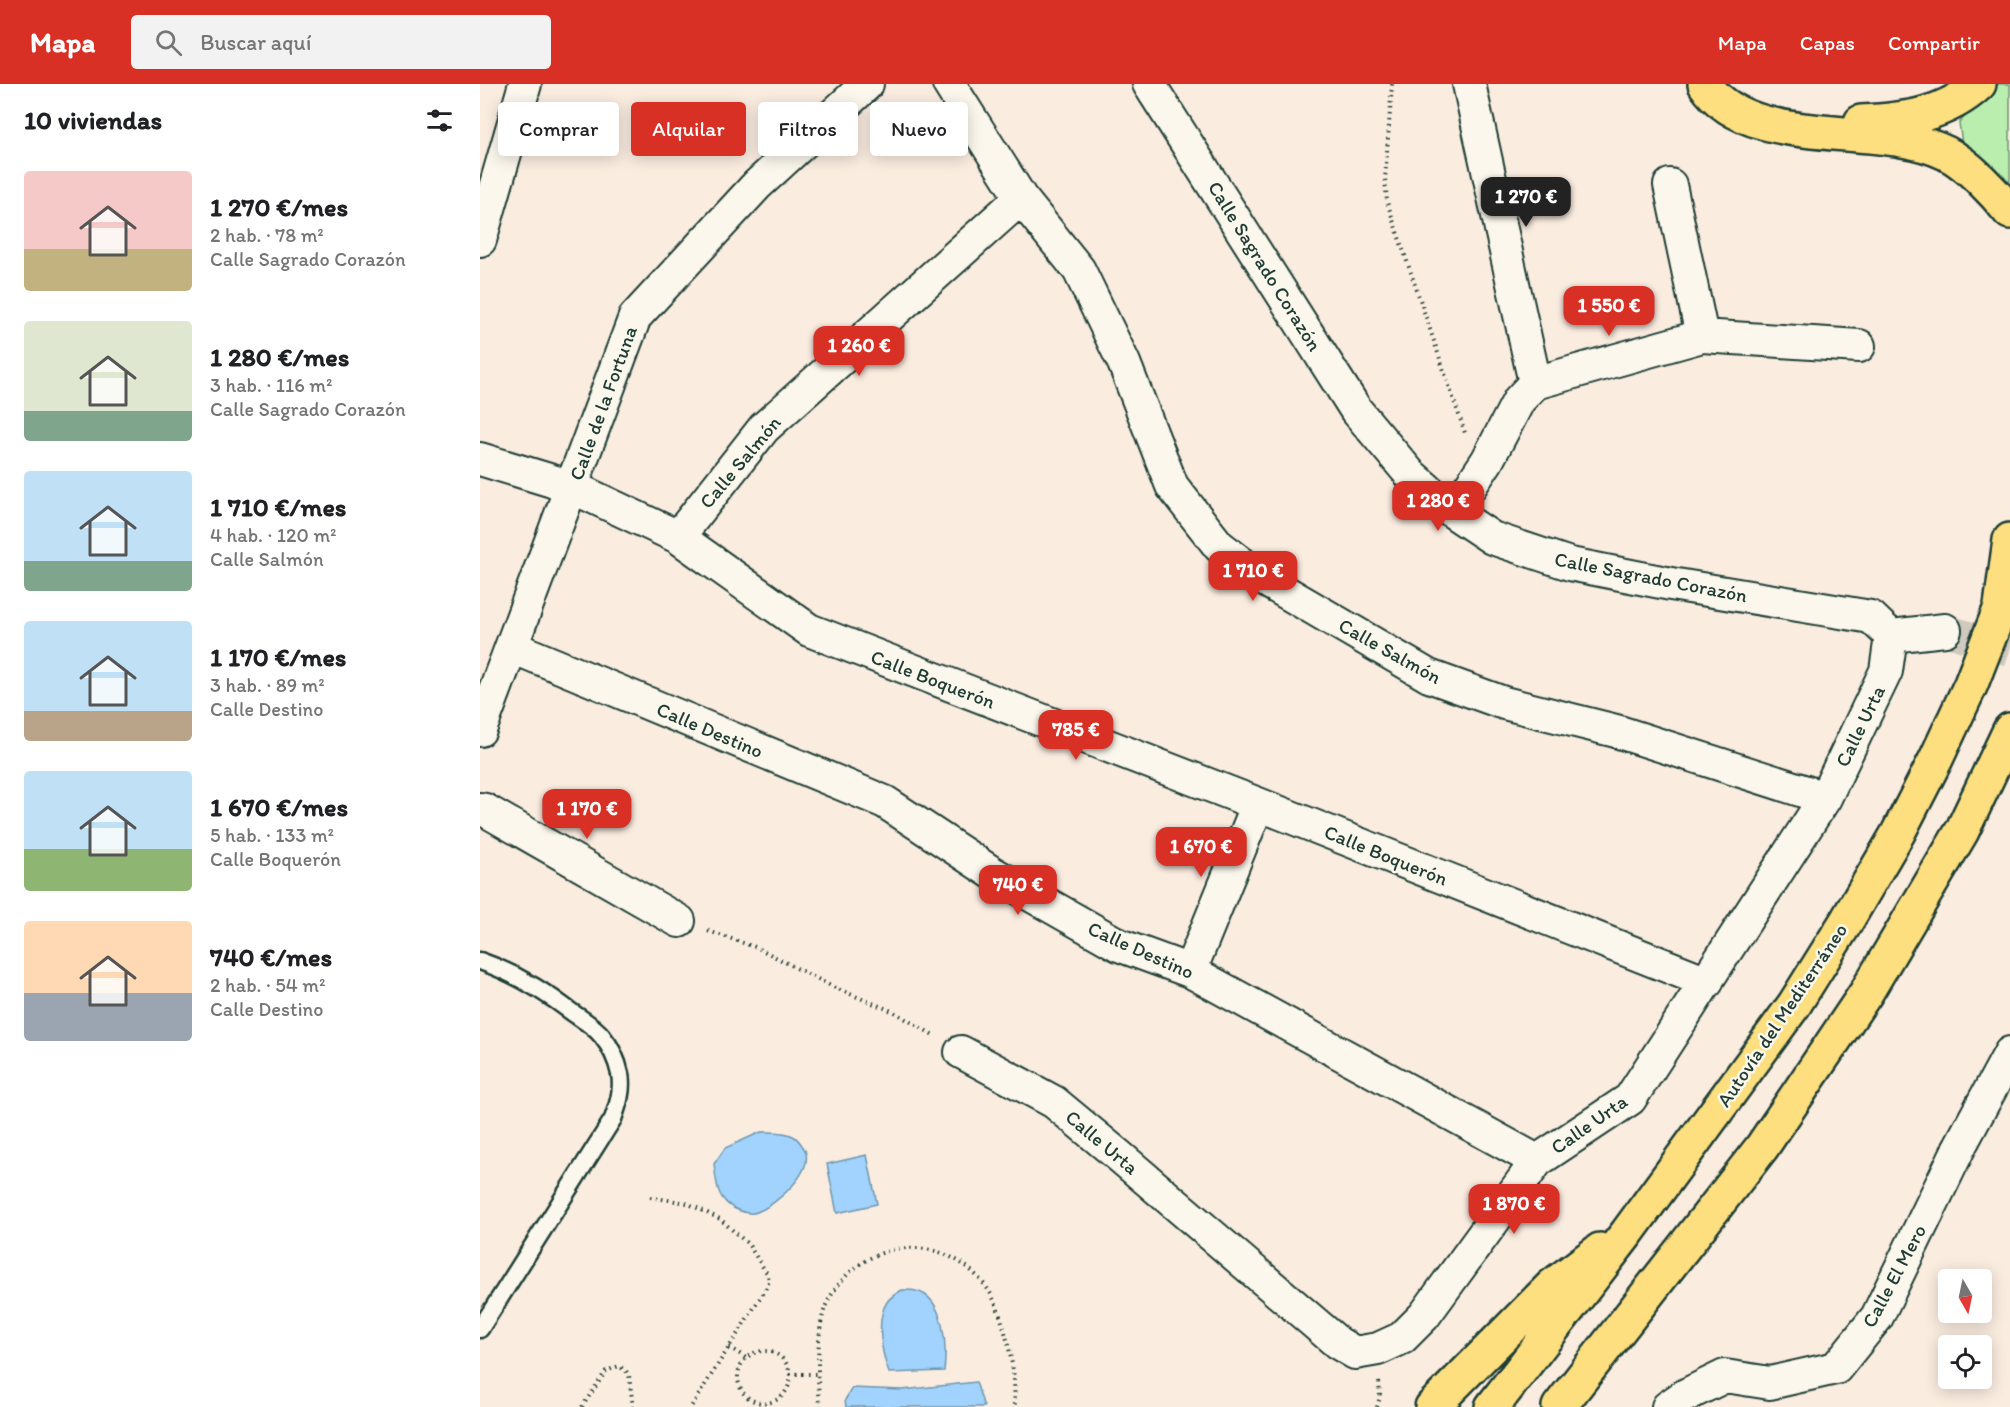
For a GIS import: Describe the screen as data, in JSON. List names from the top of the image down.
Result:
{
  "streets": {
    "highway": ["Autovía del Mediterráneo"],
    "street": [
      "Calle Sagrado Corazón",
      "Calle de la Fortuna",
      "Calle Salmón",
      "Calle Boquerón",
      "Calle Urta",
      "Calle Destino",
      "Calle El Mero"
    ]
  },
  "crossings": [
    ["Calle Sagrado Corazón", "Calle Urta"],
    ["Calle de la Fortuna", "Calle Boquerón"],
    ["Calle de la Fortuna", "Calle Destino"],
    ["Calle Salmón", "Calle Boquerón"],
    ["Calle Salmón", "Calle Urta"],
    ["Calle Boquerón", "Calle Urta"],
    ["Calle Urta", "Calle Destino"]
  ],
  "north": "bottom",
  "page": {
    "header": "Mapa",
    "search": "Buscar aquí",
    "nav": ["Mapa", "Capas", "Compartir"],
    "heading": "10 viviendas",
    "chip": [
      "Comprar",
      "Alquilar",
      "Filtros",
      "Nuevo"
    ],
    "list": [
      {
        "name": "1 270 €/mes",
        "note": "2 hab. · 78 m² · Calle Sagrado Corazón"
      },
      {
        "name": "1 280 €/mes",
        "note": "3 hab. · 116 m² · Calle Sagrado Corazón"
      },
      {
        "name": "1 710 €/mes",
        "note": "4 hab. · 120 m² · Calle Salmón"
      },
      {
        "name": "1 170 €/mes",
        "note": "3 hab. · 89 m² · Calle Destino"
      },
      {
        "name": "1 670 €/mes",
        "note": "5 hab. · 133 m² · Calle Boquerón"
      },
      {
        "name": "740 €/mes",
        "note": "2 hab. · 54 m² · Calle Destino"
      }
    ],
    "price": [
      "1 270 €",
      "1 550 €",
      "1 260 €",
      "1 280 €",
      "1 710 €",
      "785 €",
      "1 170 €",
      "1 670 €",
      "740 €",
      "1 870 €"
    ]
  }
}
